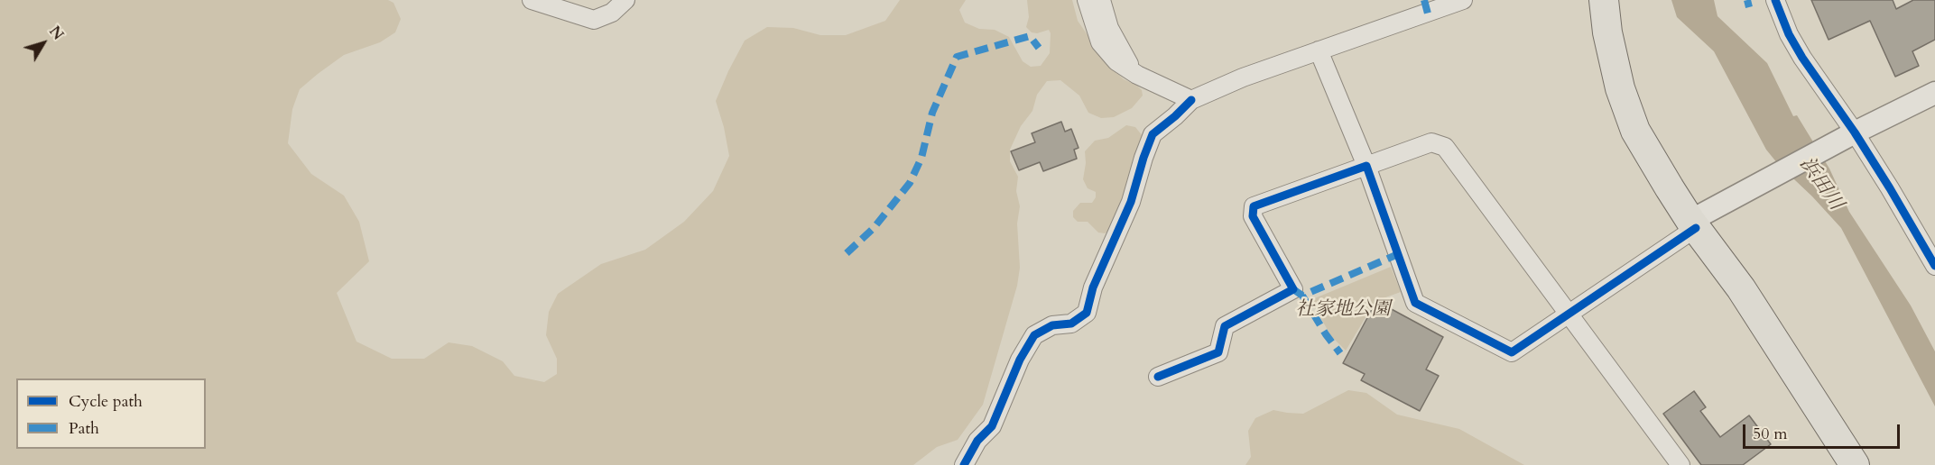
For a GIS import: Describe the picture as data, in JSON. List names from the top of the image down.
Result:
{
  "water": ["浜田川"],
  "parks": ["社家地公園"],
  "legend": ["Cycle path", "Path"],
  "scale_bar": "50 m",
  "north": "top right"
}
